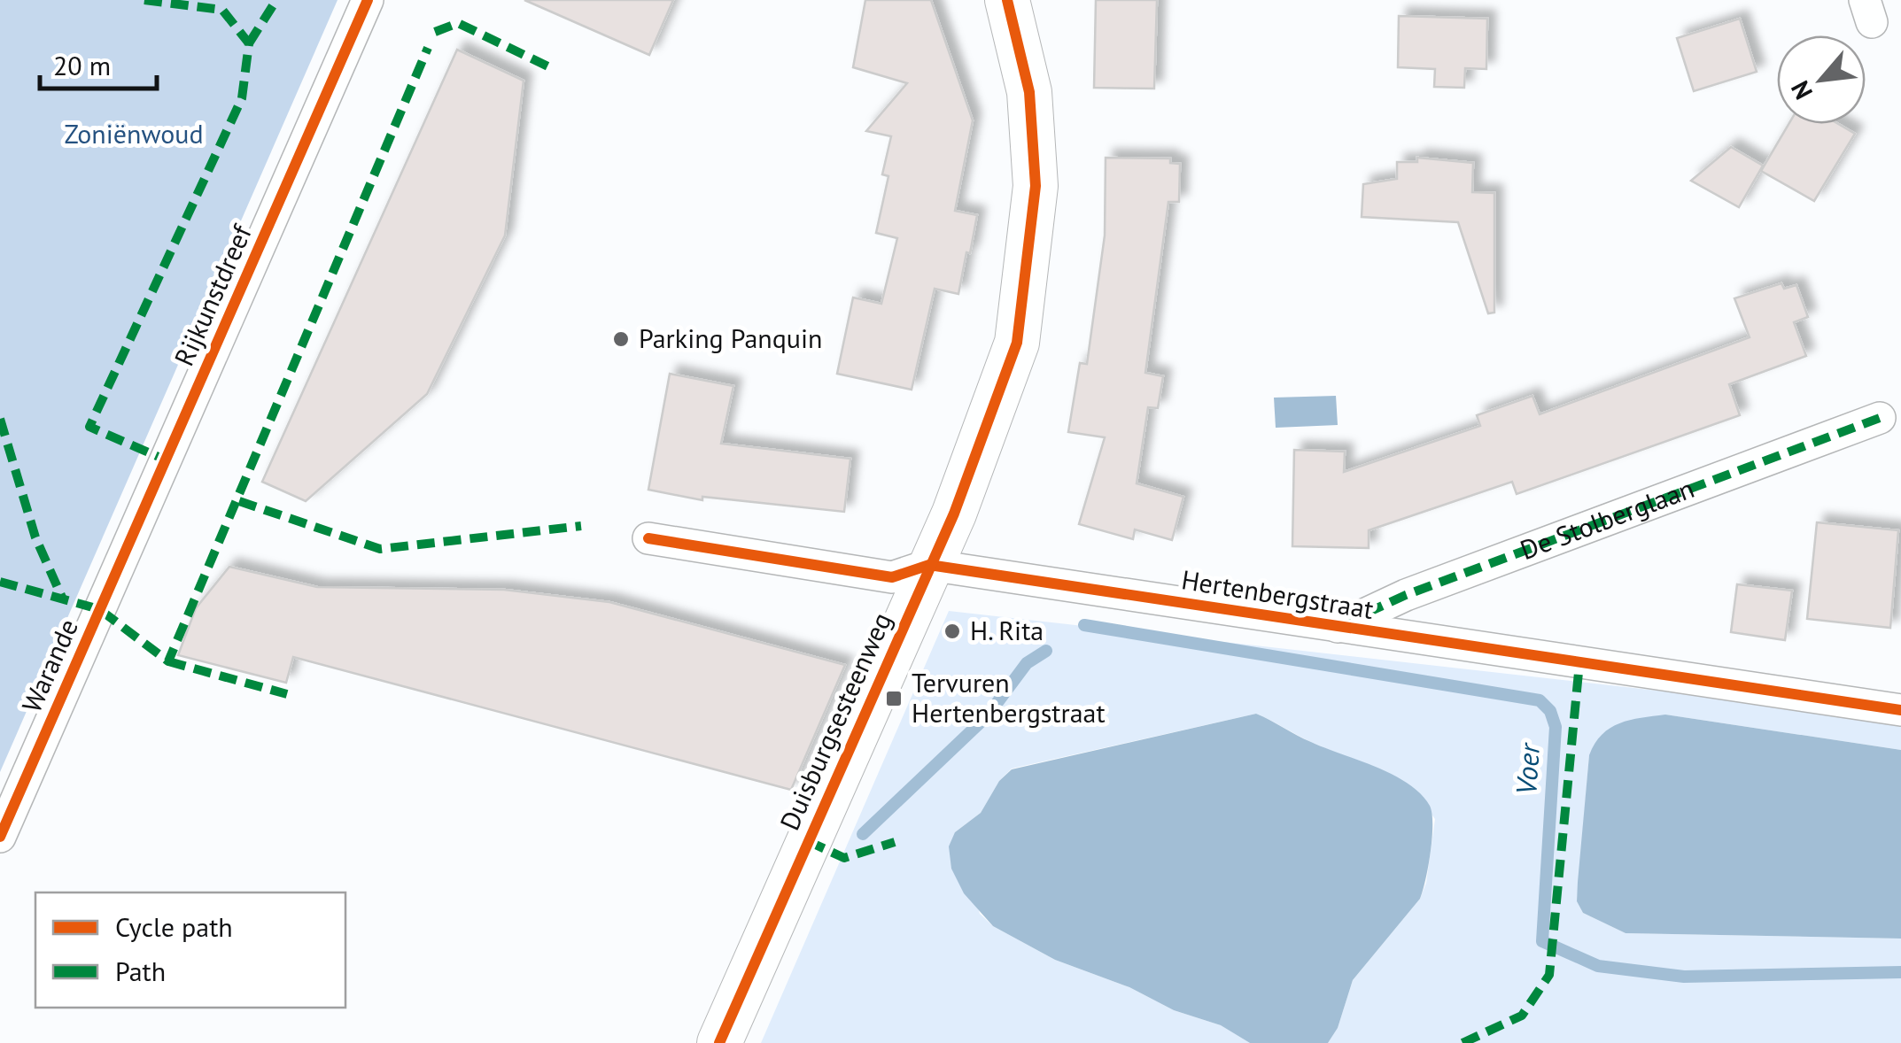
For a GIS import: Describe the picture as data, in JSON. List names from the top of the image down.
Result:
{
  "streets": {
    "street": [
      "Rijkunstdreef",
      "De Stolberglaan",
      "Hertenbergstraat",
      "Warande",
      "Duisburgsesteenweg"
    ]
  },
  "crossings": [
    ["Rijkunstdreef", "Warande"],
    ["De Stolberglaan", "Hertenbergstraat"],
    ["Hertenbergstraat", "Duisburgsesteenweg"]
  ],
  "water": ["Voer"],
  "parks": ["Zoniënwoud"],
  "places": {
    "other": ["Parking Panquin", "H. Rita"],
    "transit": ["Tervuren Hertenbergstraat"]
  },
  "legend": ["Cycle path", "Path"],
  "scale_bar": "20 m",
  "north": "bottom left"
}
